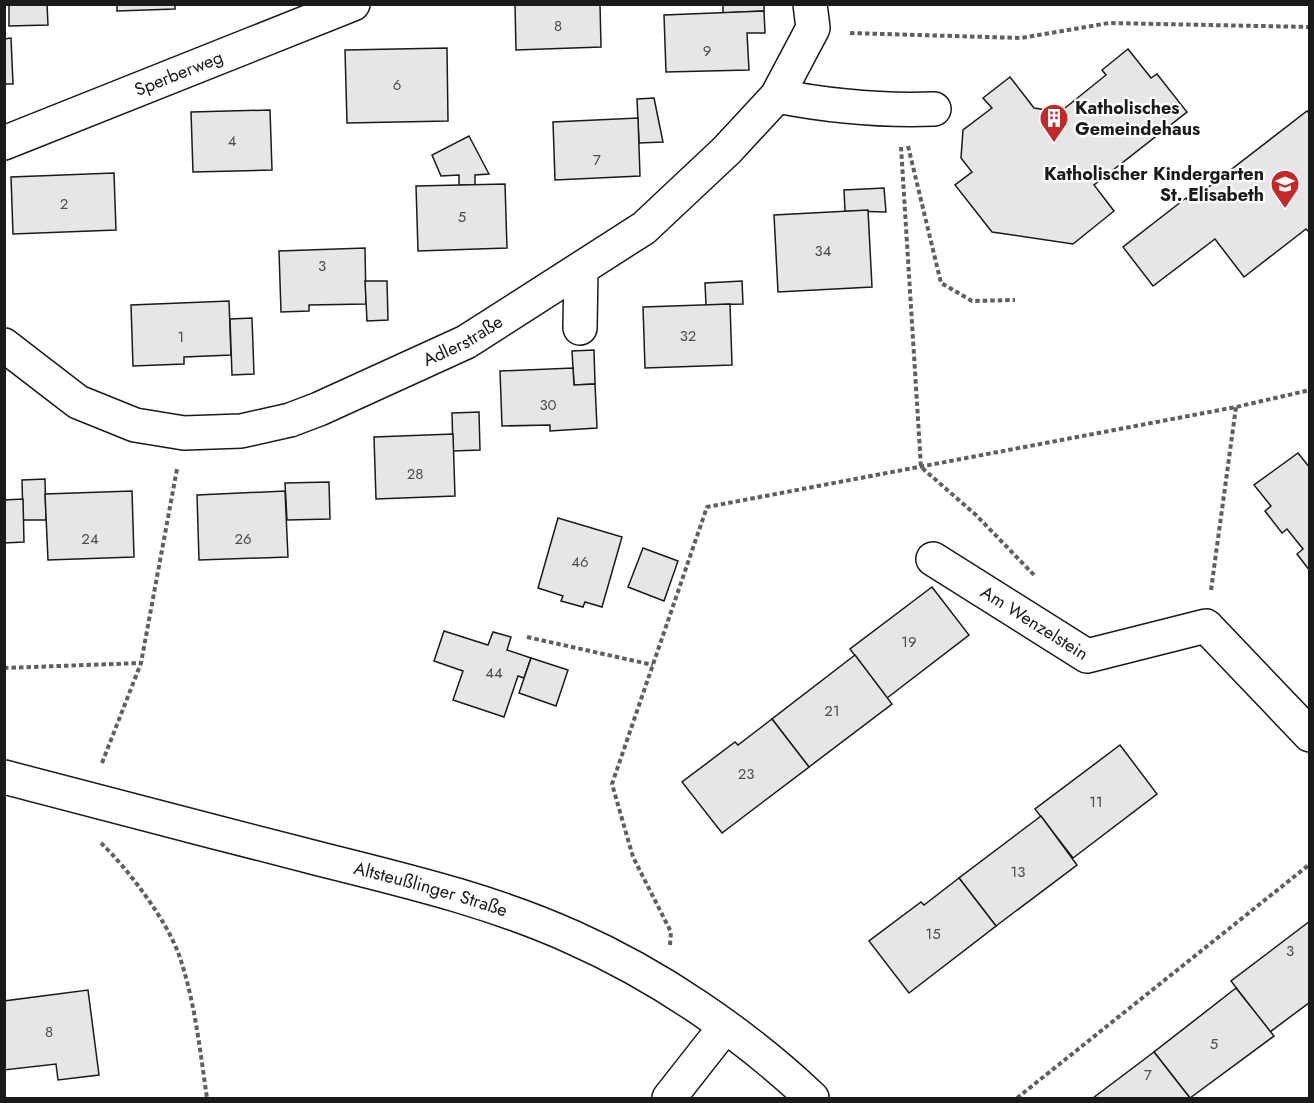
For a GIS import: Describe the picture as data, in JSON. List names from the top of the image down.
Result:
{
  "streets": {
    "street": [
      "Sperberweg",
      "Adlerstraße",
      "Am Wenzelstein",
      "Altsteußlinger Straße"
    ]
  },
  "places": {
    "building": ["Katholisches Gemeindehaus"],
    "school or university": ["Katholischer Kindergarten St. Elisabeth"]
  },
  "house_numbers": [
    "8",
    "9",
    "6",
    "4",
    "7",
    "2",
    "5",
    "34",
    "3",
    "32",
    "1",
    "30",
    "28",
    "24",
    "26",
    "46",
    "19",
    "44",
    "21",
    "23",
    "11",
    "13",
    "15",
    "3",
    "8",
    "5",
    "7"
  ]
}
